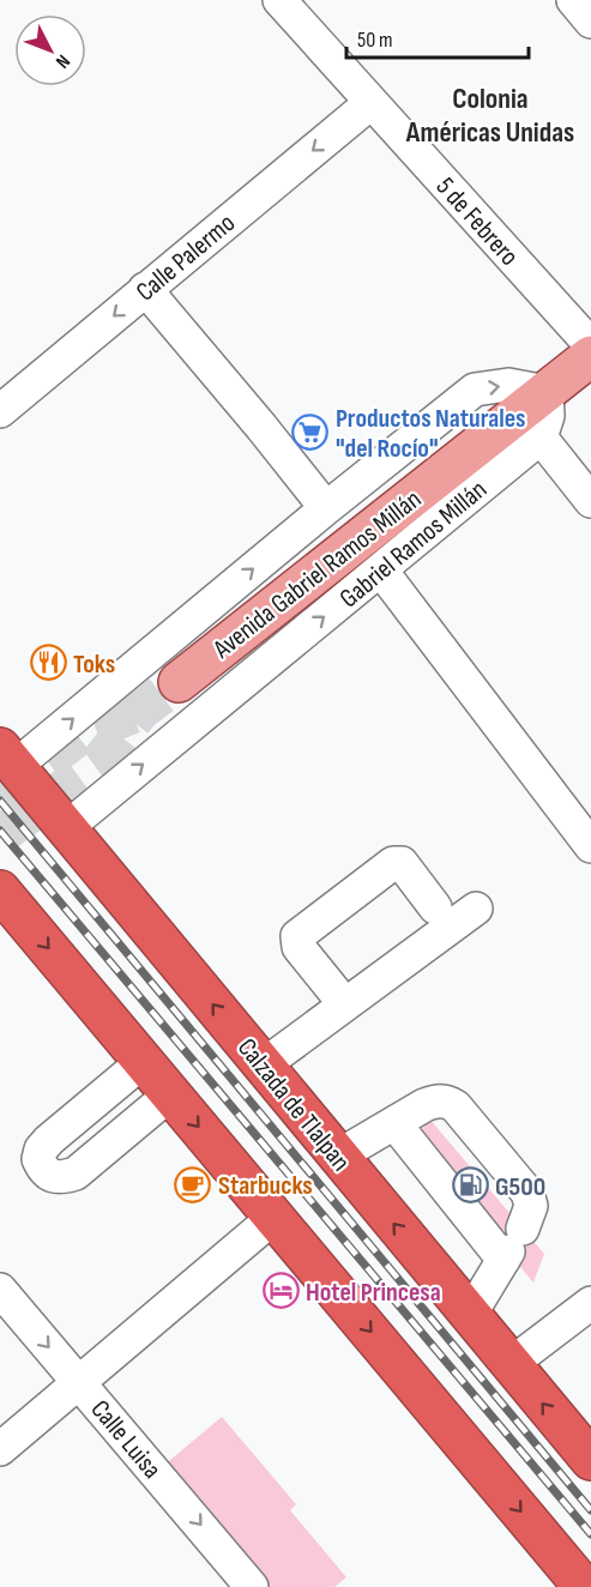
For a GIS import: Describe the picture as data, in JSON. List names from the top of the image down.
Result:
{
  "streets": {
    "highway": ["Calzada de Tlalpan"],
    "main road": ["Avenida Gabriel Ramos Millán"],
    "street": [
      "5 de Febrero",
      "Calle Palermo",
      "Gabriel Ramos Millán",
      "Calle Luisa"
    ]
  },
  "crossings": [
    ["5 de Febrero", "Calle Palermo"],
    ["Gabriel Ramos Millán", "Calzada de Tlalpan"]
  ],
  "one_way": ["Calle Luisa"],
  "districts": ["Colonia Américas Unidas"],
  "places": {
    "supermarket": ["Productos Naturales \"del Rocío\""],
    "restaurant": ["Toks"],
    "cafe": ["Starbucks"],
    "fuel station": ["G500"],
    "hotel": ["Hotel Princesa"]
  },
  "scale_bar": "50 m",
  "north": "bottom right"
}
